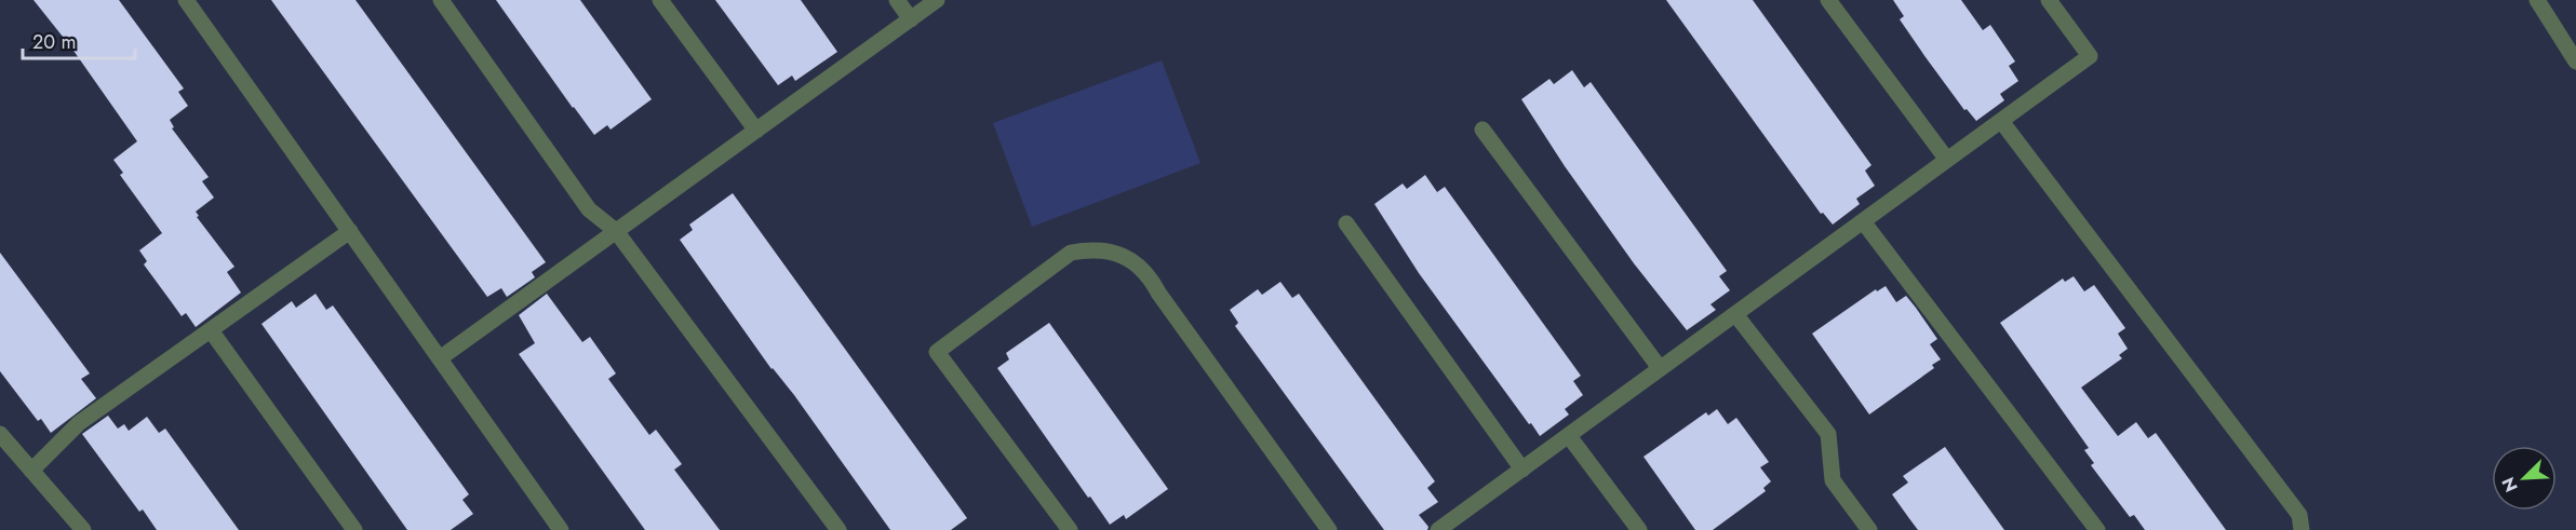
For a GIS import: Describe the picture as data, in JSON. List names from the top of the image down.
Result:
{
  "scale_bar": "20 m",
  "north": "bottom left"
}
